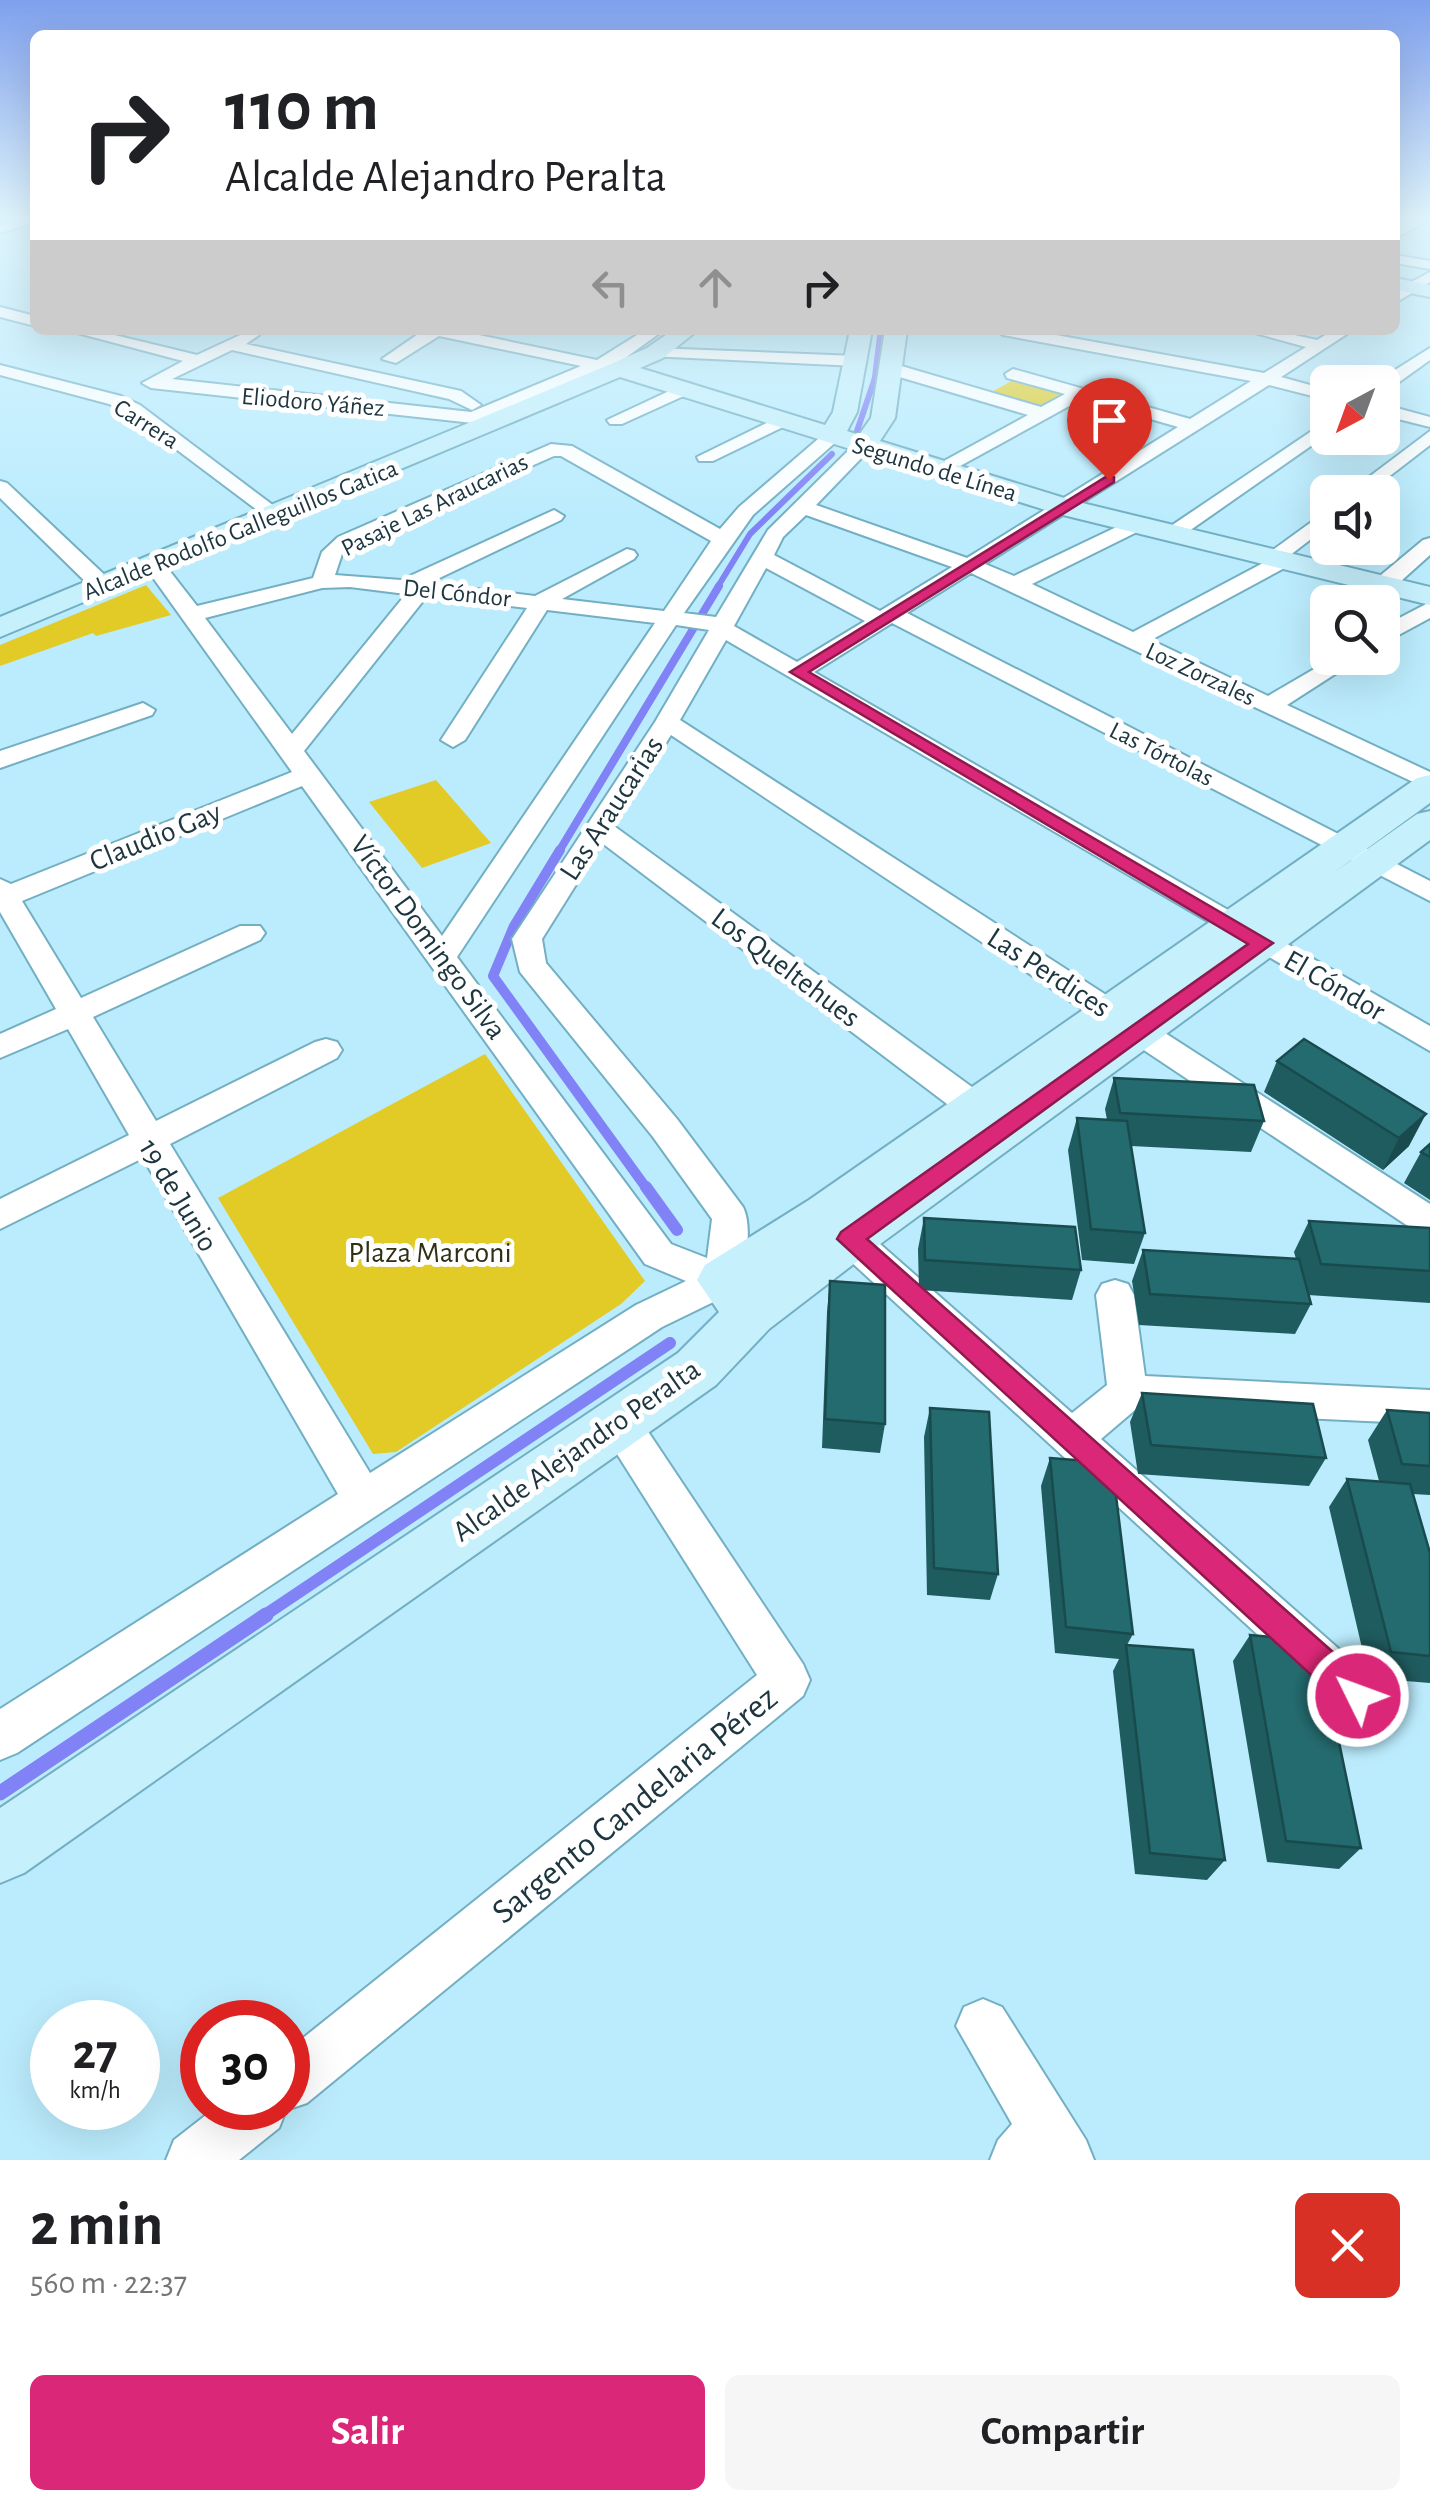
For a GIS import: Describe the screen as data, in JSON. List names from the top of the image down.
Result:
{
  "streets": {
    "street": [
      "Eliodoro Yáñez",
      "Carrera",
      "Segundo de Línea",
      "Pasaje Las Araucarias",
      "Alcalde Rodolfo Galleguillos Gatica",
      "Del Cóndor",
      "Loz Zorzales",
      "Las Tórtolas",
      "Las Araucarias",
      "Claudio Gay",
      "Víctor Domingo Silva",
      "Los Queltehues",
      "Las Perdices",
      "El Cóndor",
      "19 de Junio",
      "Alcalde Alejandro Peralta",
      "Sargento Candelaria Pérez"
    ]
  },
  "crossings": [
    ["Eliodoro Yáñez", "Alcalde Rodolfo Galleguillos Gatica"],
    ["Carrera", "Alcalde Rodolfo Galleguillos Gatica"],
    ["Segundo de Línea", "Alcalde Rodolfo Galleguillos Gatica"],
    ["Segundo de Línea", "Las Araucarias"],
    ["Pasaje Las Araucarias", "Del Cóndor"],
    ["Pasaje Las Araucarias", "Las Araucarias"],
    ["Alcalde Rodolfo Galleguillos Gatica", "Víctor Domingo Silva"],
    ["Del Cóndor", "Las Araucarias"],
    ["Del Cóndor", "Víctor Domingo Silva"],
    ["Del Cóndor", "El Cóndor"],
    ["Loz Zorzales", "Las Araucarias"],
    ["Loz Zorzales", "Alcalde Alejandro Peralta"],
    ["Las Tórtolas", "Las Araucarias"],
    ["Las Tórtolas", "Alcalde Alejandro Peralta"],
    ["Las Araucarias", "Víctor Domingo Silva"],
    ["Las Araucarias", "Los Queltehues"],
    ["Las Araucarias", "Las Perdices"],
    ["Las Araucarias", "El Cóndor"],
    ["Las Araucarias", "Alcalde Alejandro Peralta"],
    ["Claudio Gay", "Víctor Domingo Silva"],
    ["Claudio Gay", "19 de Junio"],
    ["Víctor Domingo Silva", "Alcalde Alejandro Peralta"],
    ["Los Queltehues", "Alcalde Alejandro Peralta"],
    ["Las Perdices", "Alcalde Alejandro Peralta"],
    ["El Cóndor", "Alcalde Alejandro Peralta"],
    ["19 de Junio", "Alcalde Alejandro Peralta"],
    ["Alcalde Alejandro Peralta", "Sargento Candelaria Pérez"]
  ],
  "parks": ["Plaza Marconi"],
  "north": "bottom left",
  "page": {
    "turn": ["110 m", "Alcalde Alejandro Peralta"],
    "speed": "27 km/h",
    "limit": "30",
    "heading": ["2 min", "560 m · 22:37"],
    "buttons": ["Salir", "Compartir"]
  }
}
